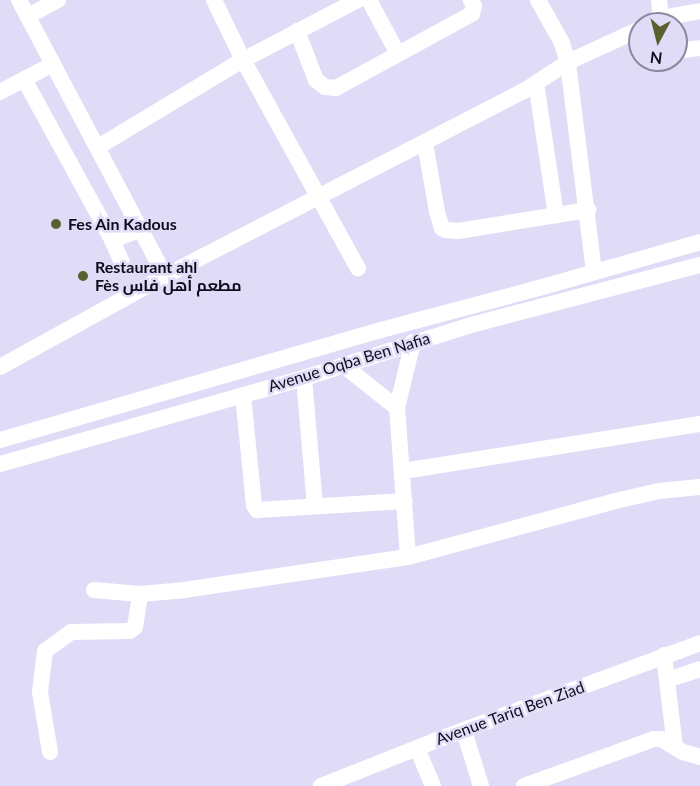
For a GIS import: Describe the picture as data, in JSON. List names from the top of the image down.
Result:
{
  "streets": {
    "street": ["Avenue Oqba Ben Nafia", "Avenue Tariq Ben Ziad"]
  },
  "places": ["Fes Ain Kadous", "Restaurant ahl Fès مطعم أهل فاس"],
  "north": "bottom"
}
